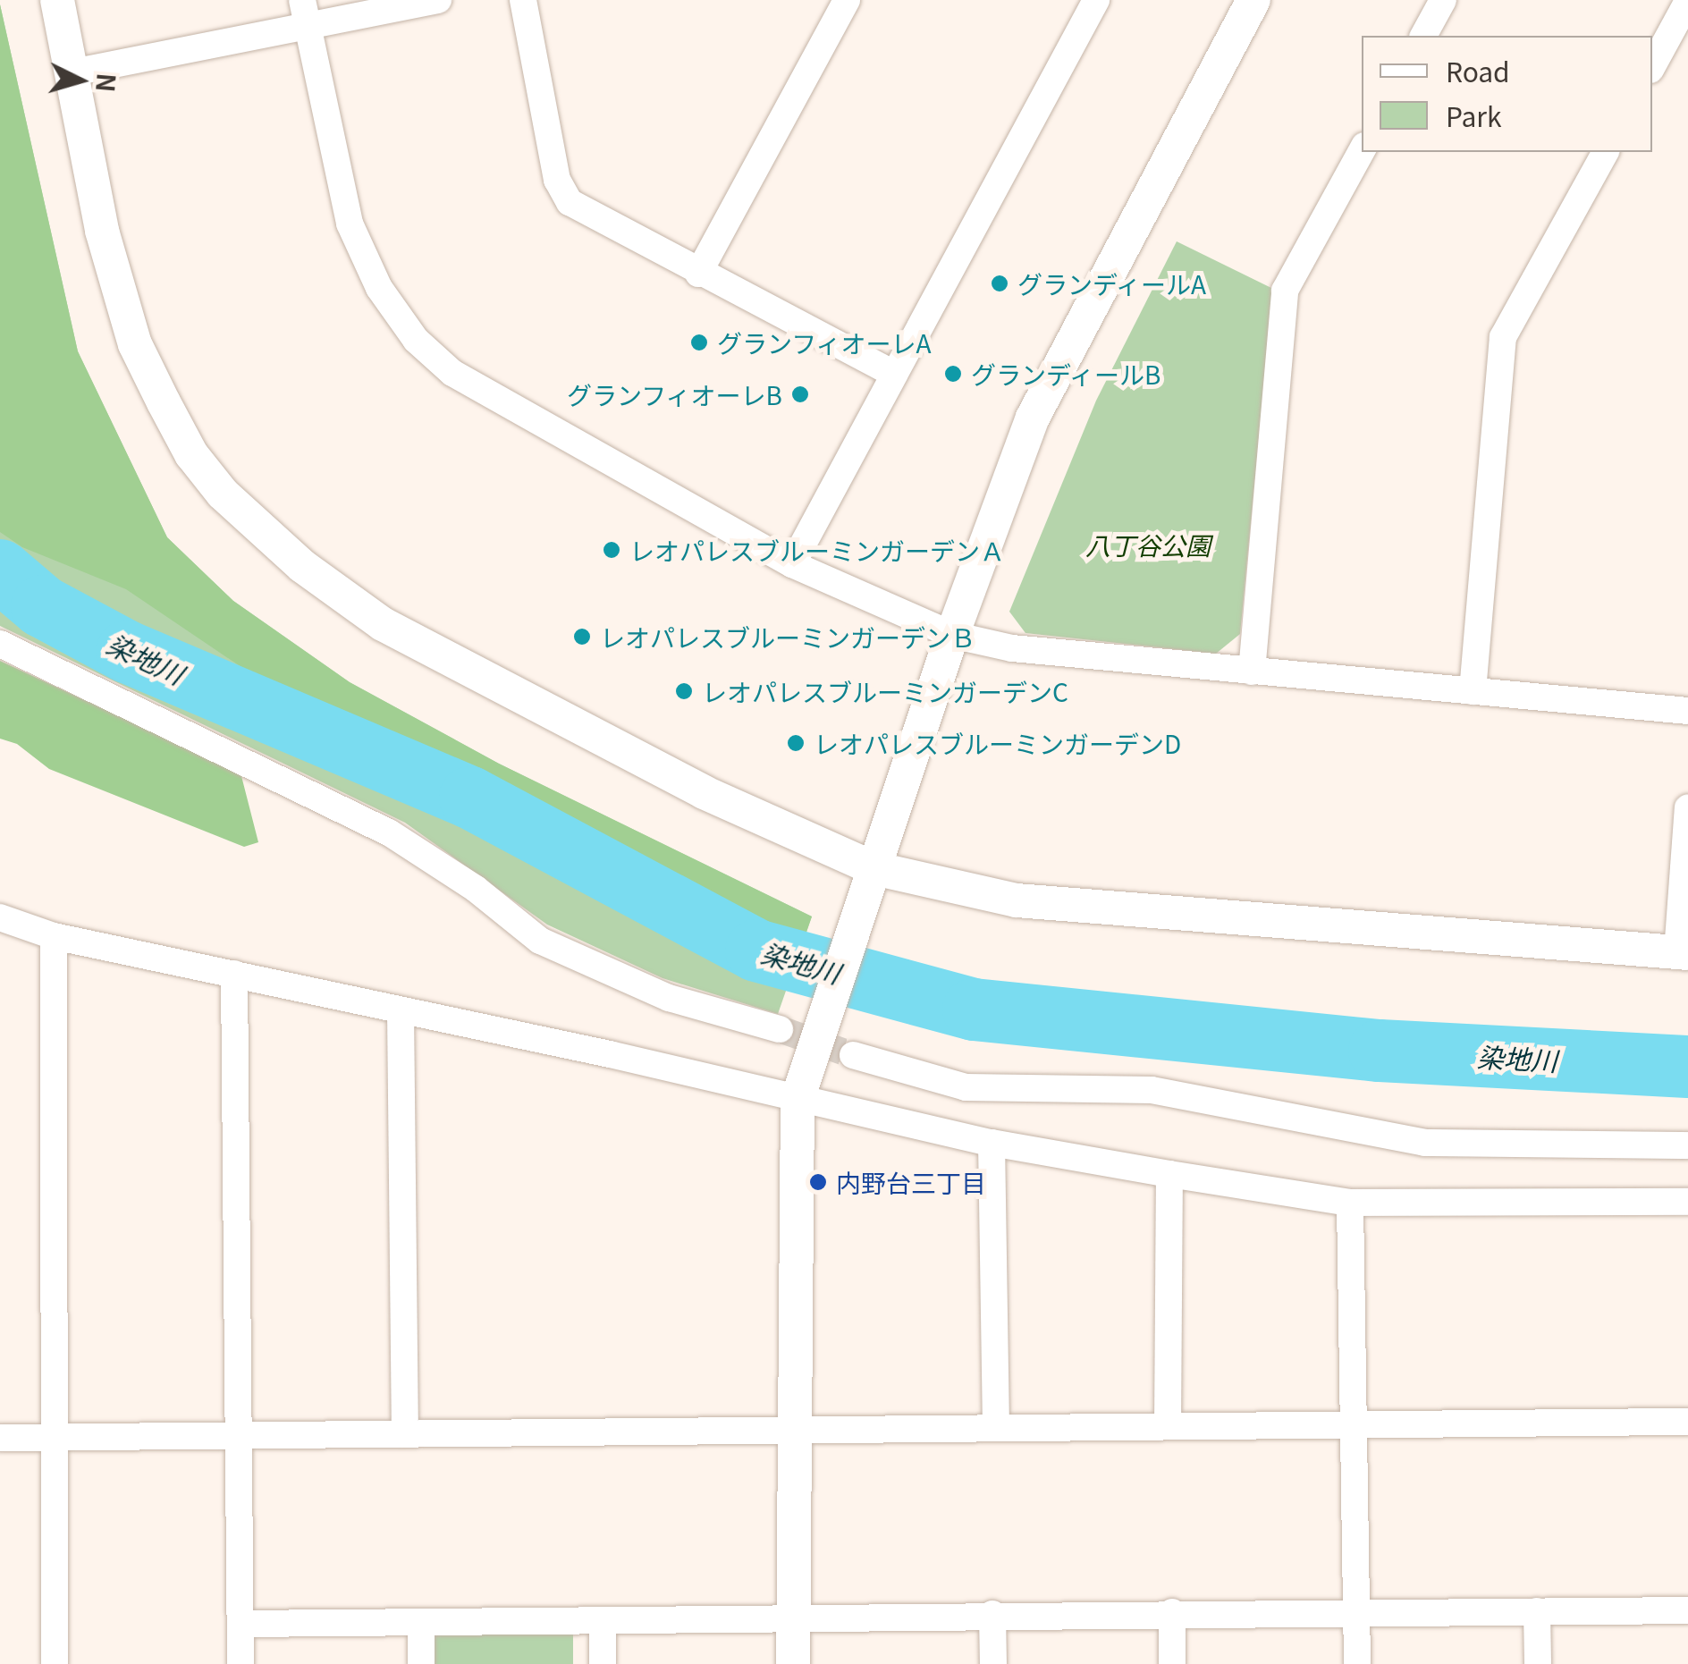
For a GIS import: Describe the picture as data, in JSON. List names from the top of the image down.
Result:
{
  "water": ["染地川"],
  "parks": ["八丁谷公園"],
  "places": [
    "グランディールA",
    "グランフィオーレA",
    "グランディールB",
    "グランフィオーレB",
    "レオパレスブルーミンガーデンＡ",
    "レオパレスブルーミンガーデンＢ",
    "レオパレスブルーミンガーデンC",
    "レオパレスブルーミンガーデンD",
    "内野台三丁目"
  ],
  "legend": ["Road", "Park"],
  "north": "right"
}
